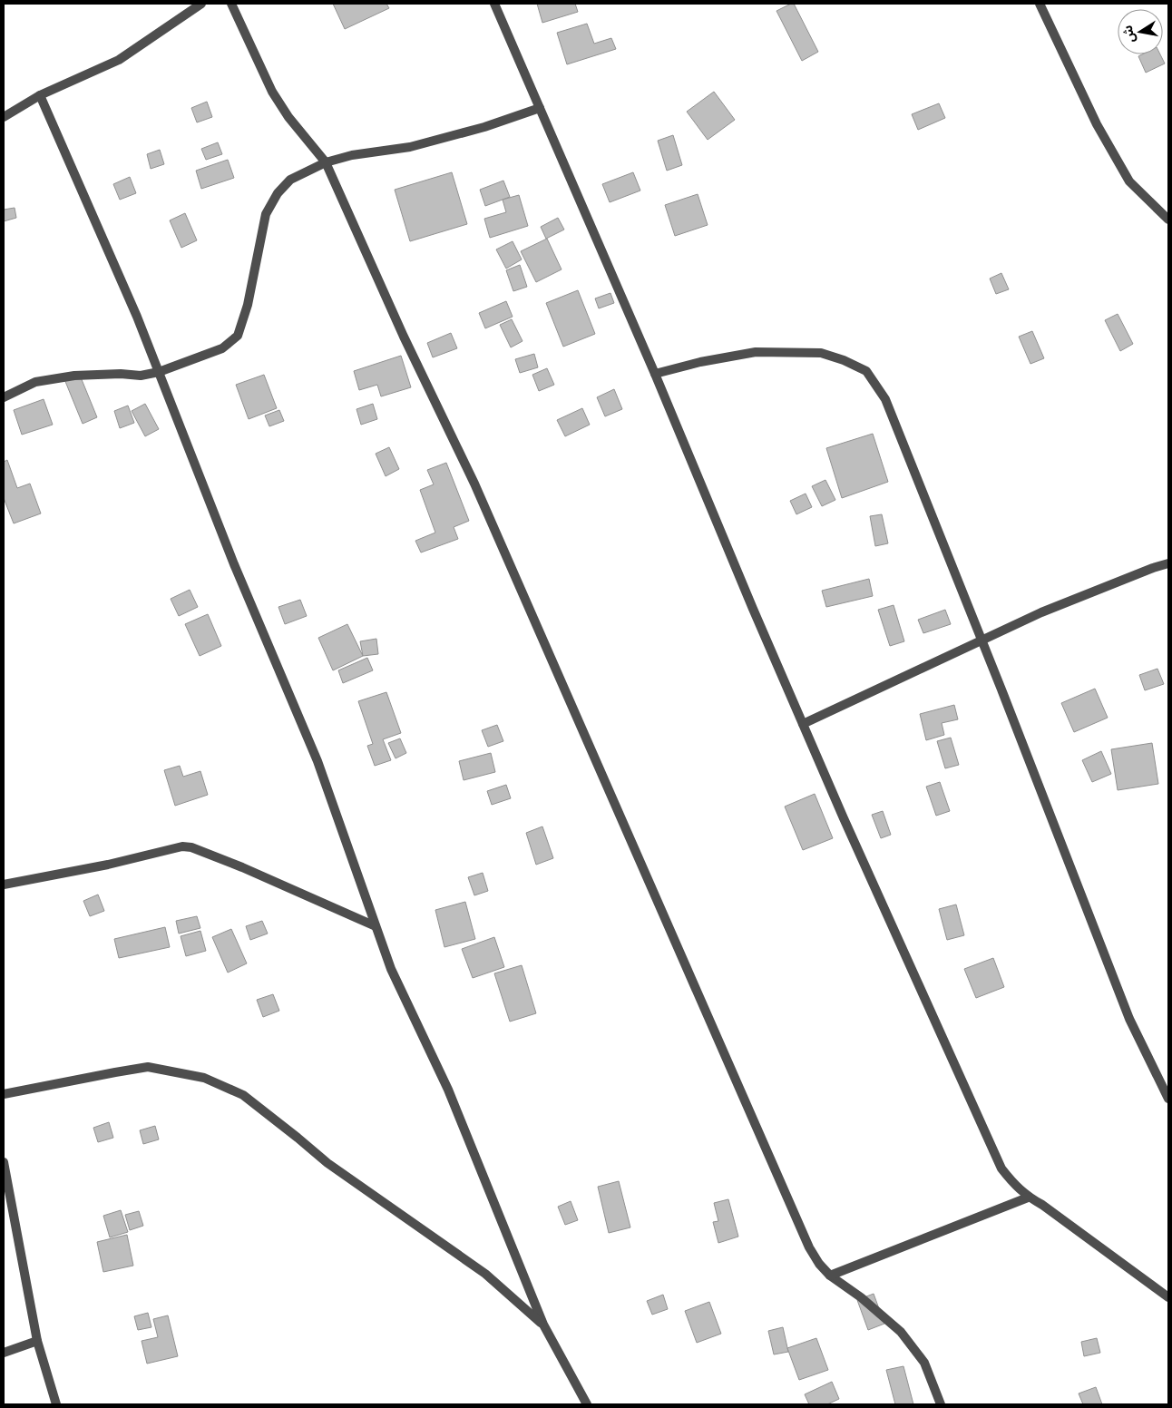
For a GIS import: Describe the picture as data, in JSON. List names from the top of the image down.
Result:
{
  "north": "left"
}
